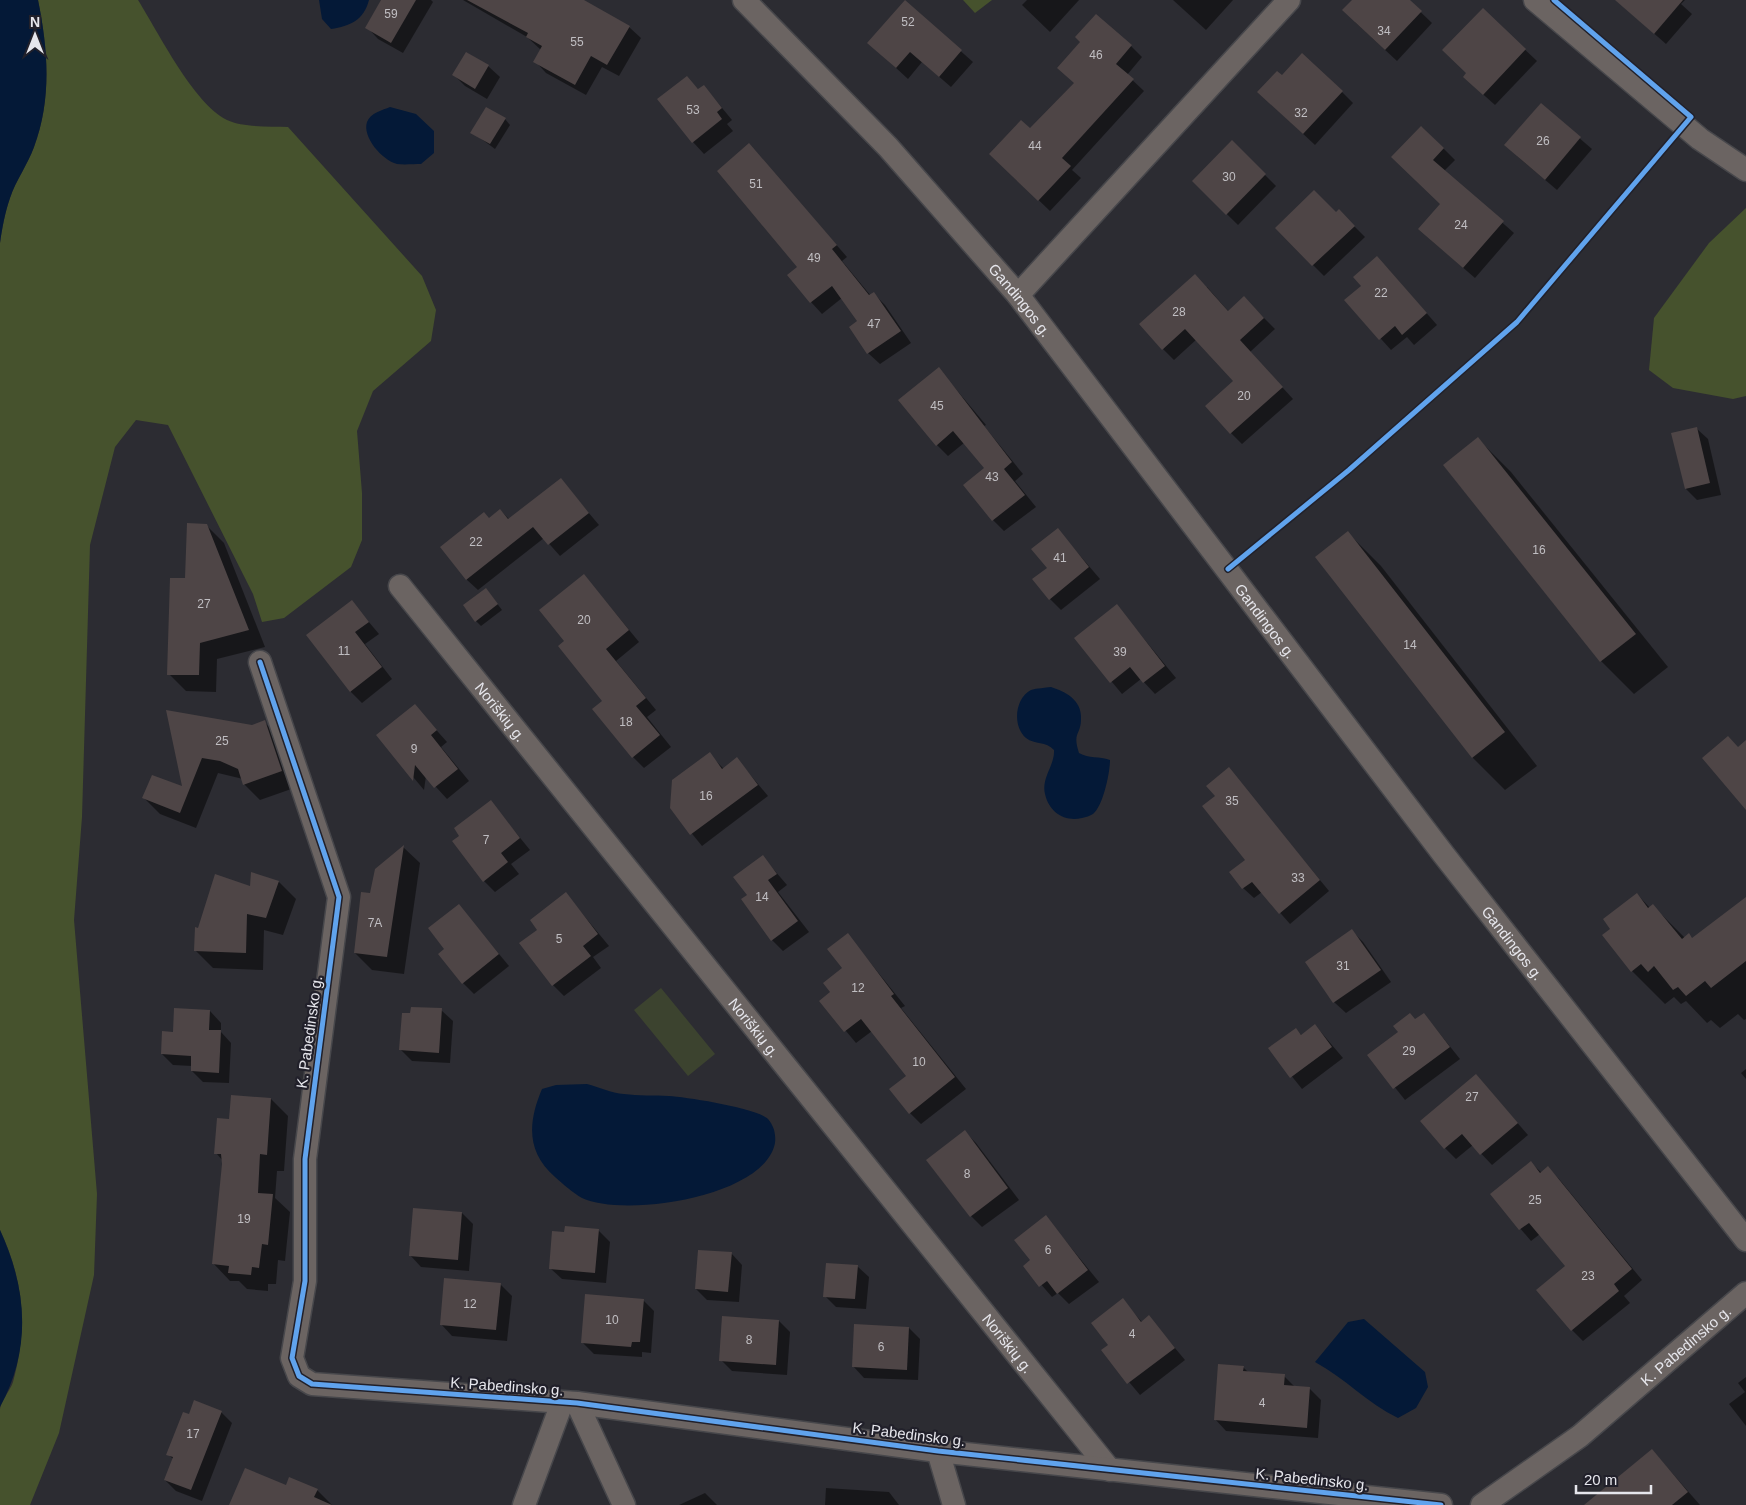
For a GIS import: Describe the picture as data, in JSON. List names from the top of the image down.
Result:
{
  "streets": {
    "street": ["Gandingos g.", "Noriškių g.", "K. Pabedinsko g."]
  },
  "crossings": [
    ["Noriškių g.", "K. Pabedinsko g."]
  ],
  "house_numbers": [
    "59",
    "52",
    "34",
    "55",
    "46",
    "53",
    "32",
    "26",
    "44",
    "30",
    "51",
    "24",
    "49",
    "22",
    "28",
    "47",
    "20",
    "45",
    "43",
    "22",
    "16",
    "41",
    "27",
    "20",
    "14",
    "11",
    "39",
    "18",
    "25",
    "9",
    "16",
    "35",
    "7",
    "33",
    "14",
    "7A",
    "5",
    "31",
    "12",
    "29",
    "10",
    "27",
    "8",
    "25",
    "19",
    "6",
    "23",
    "12",
    "10",
    "4",
    "8",
    "6",
    "4",
    "17"
  ],
  "scale_bar": "20 m",
  "north": "top"
}
